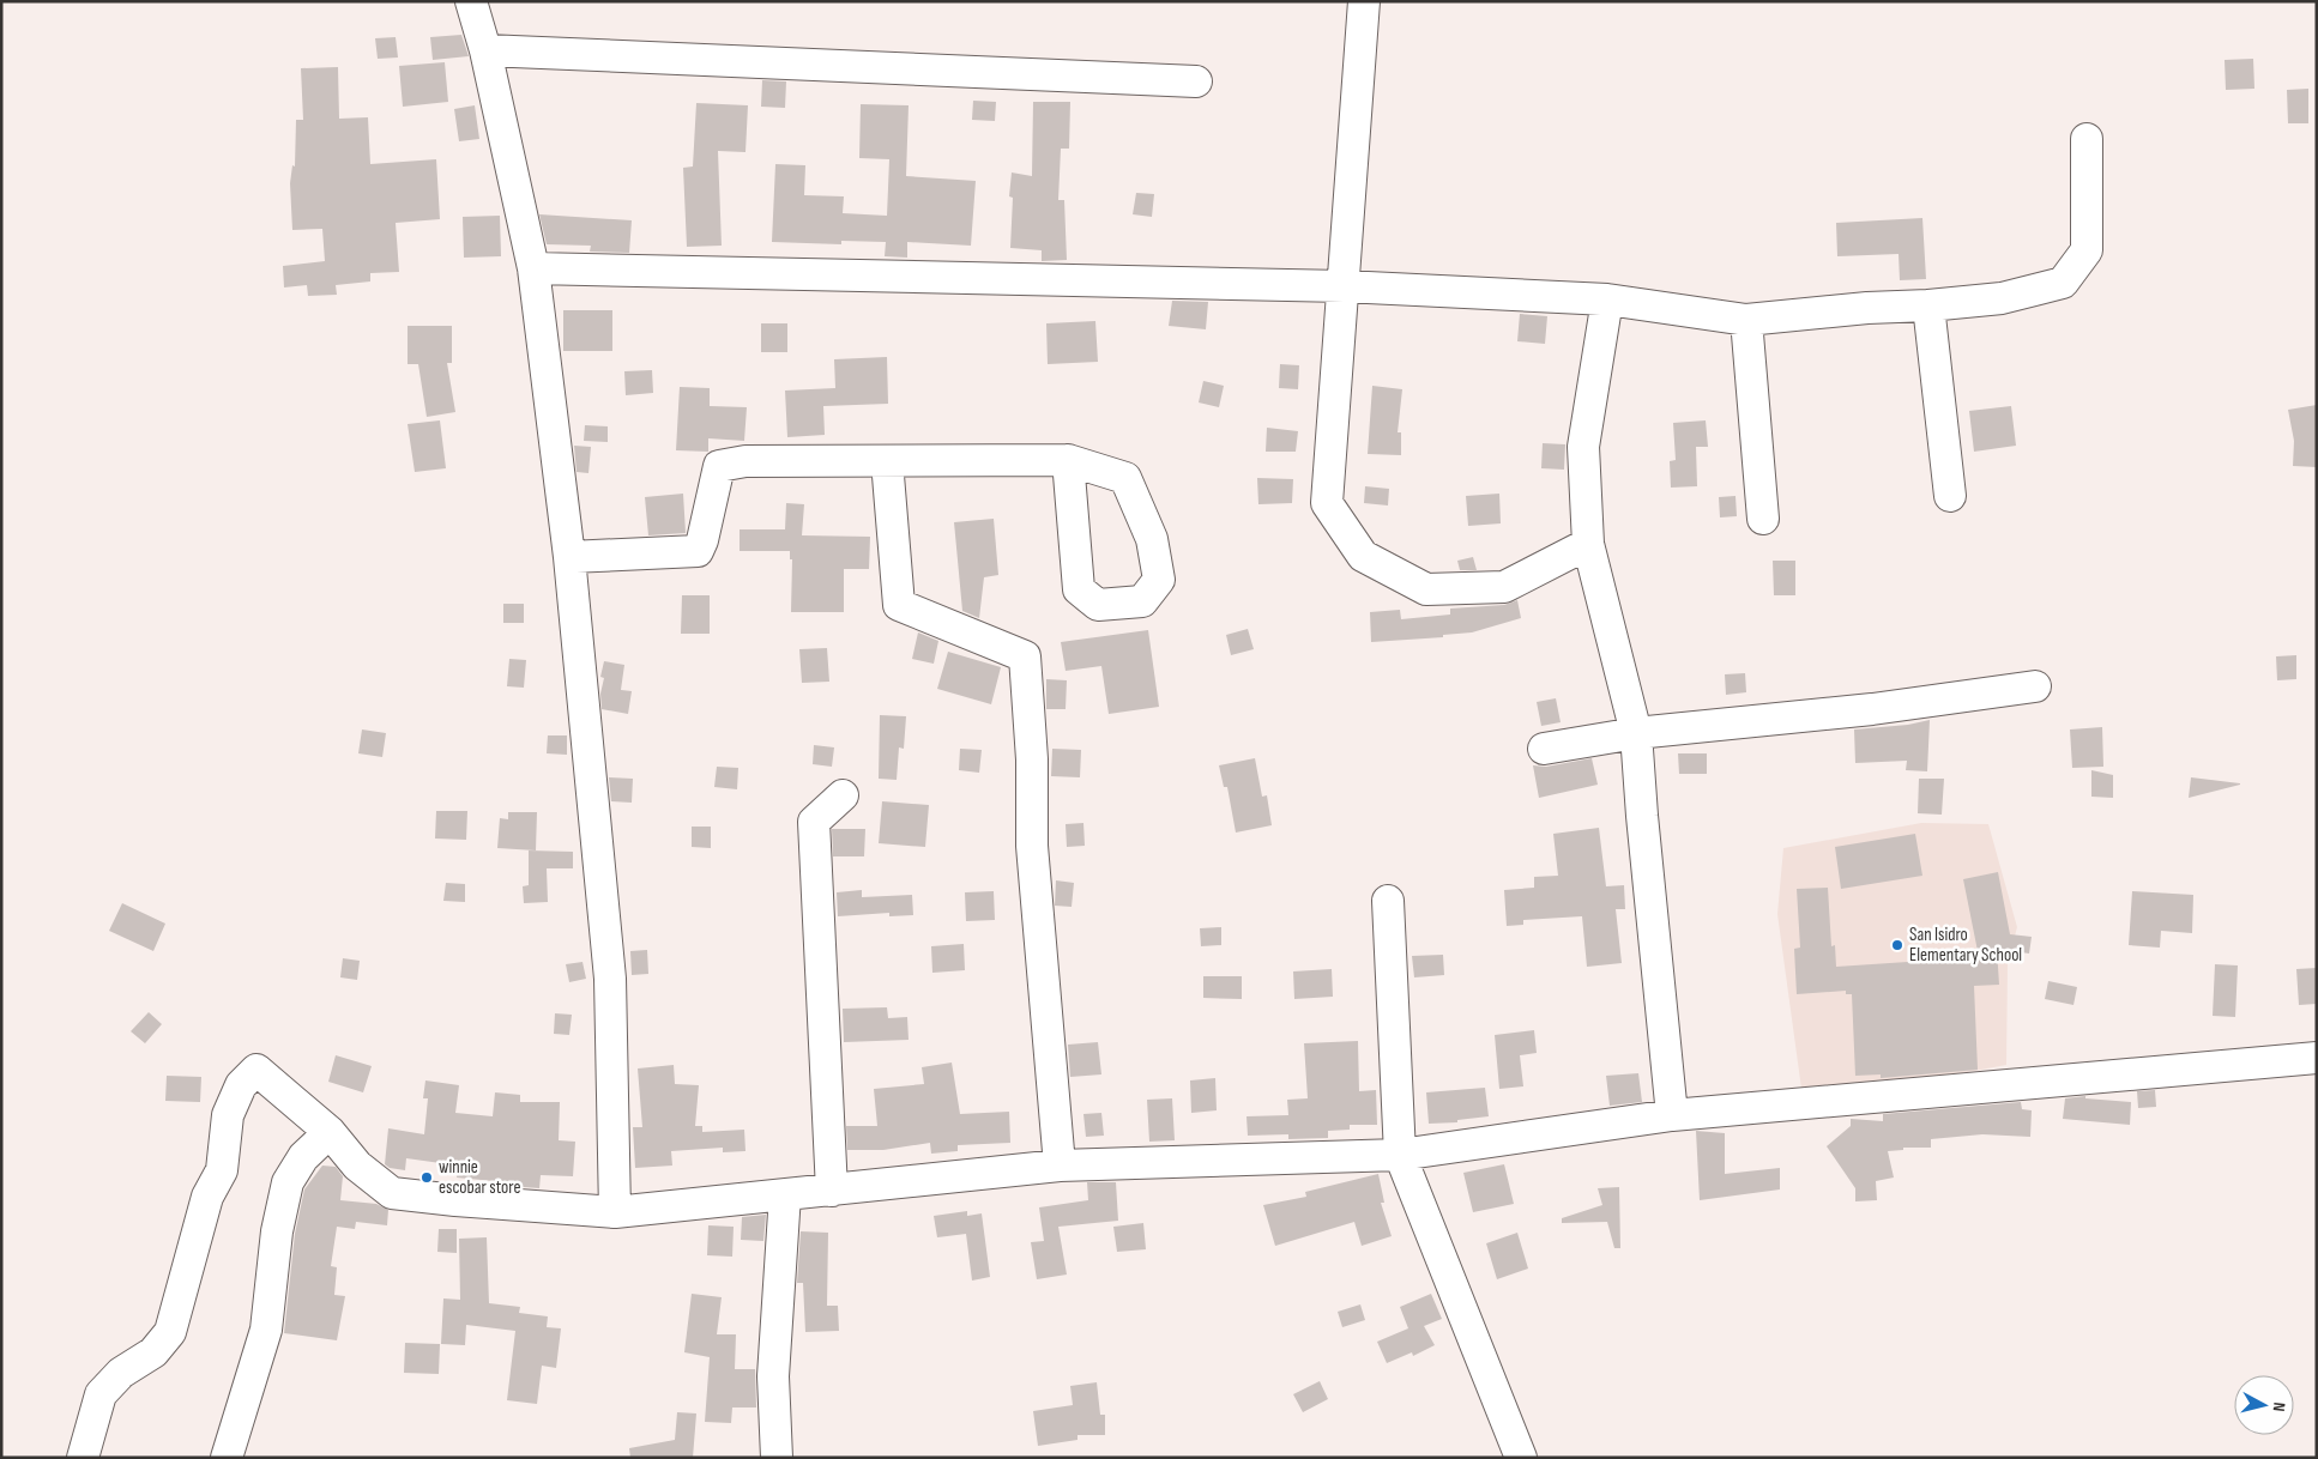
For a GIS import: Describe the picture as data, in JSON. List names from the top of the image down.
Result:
{
  "places": ["San Isidro Elementary School", "winnie escobar store"],
  "north": "right"
}
